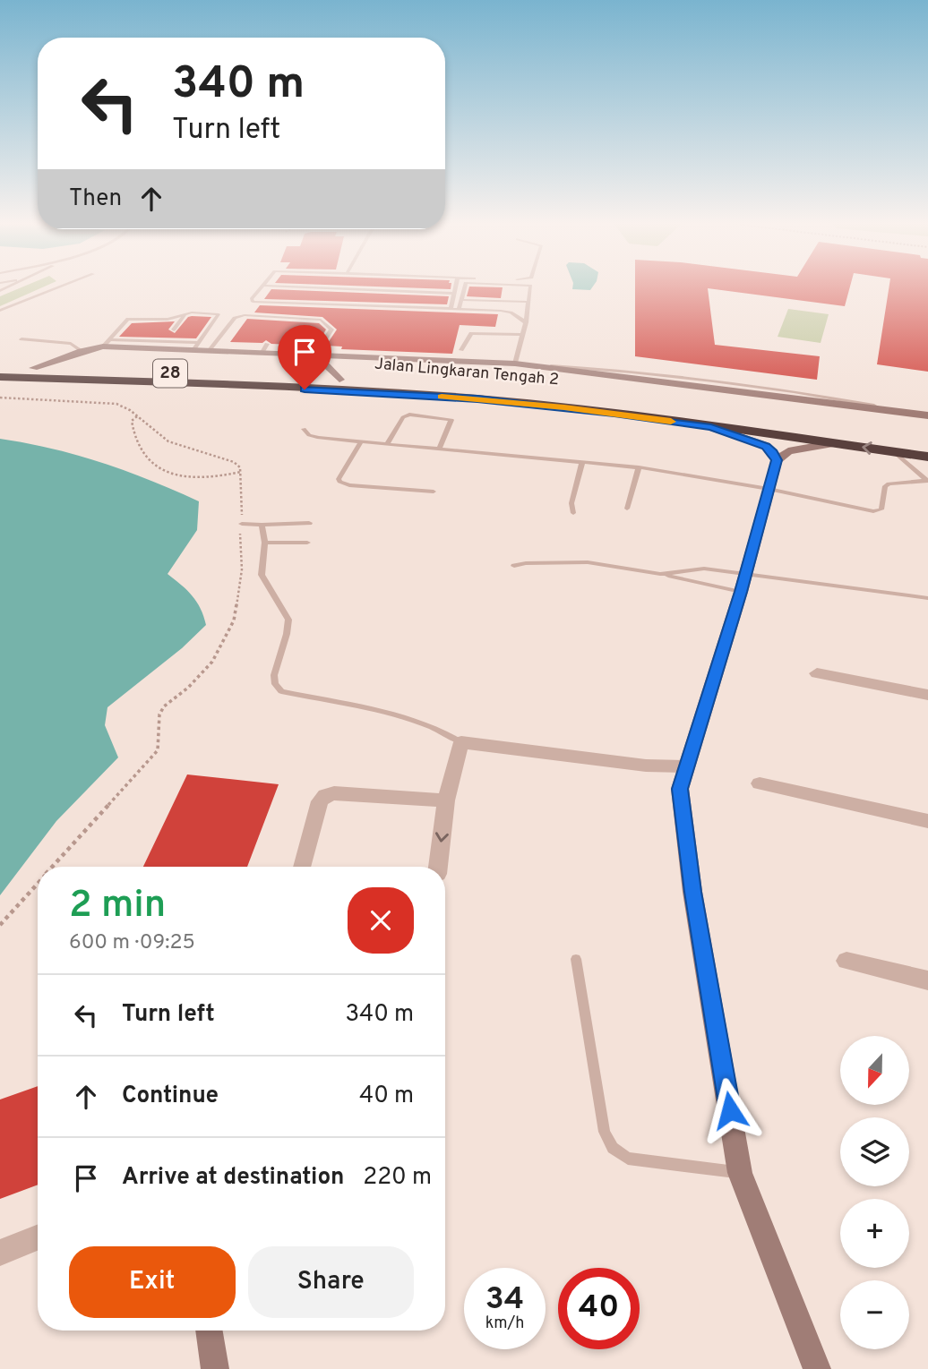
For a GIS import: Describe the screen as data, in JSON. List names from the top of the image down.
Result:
{
  "streets": {
    "highway": ["Jalan Lingkaran Tengah 2", "28"]
  },
  "north": "bottom",
  "page": {
    "turn": ["340 m", "Turn left"],
    "then": "Then",
    "heading": ["2 min", "600 m · 09:25"],
    "list": [
      {
        "name": "Turn left",
        "value": "340 m"
      },
      {
        "name": "Continue",
        "value": "40 m"
      },
      {
        "name": "Arrive at destination",
        "value": "220 m"
      }
    ],
    "map_buttons": ["+", "−"],
    "buttons": ["Exit", "Share"],
    "speed": "34 km/h",
    "limit": "40"
  }
}
